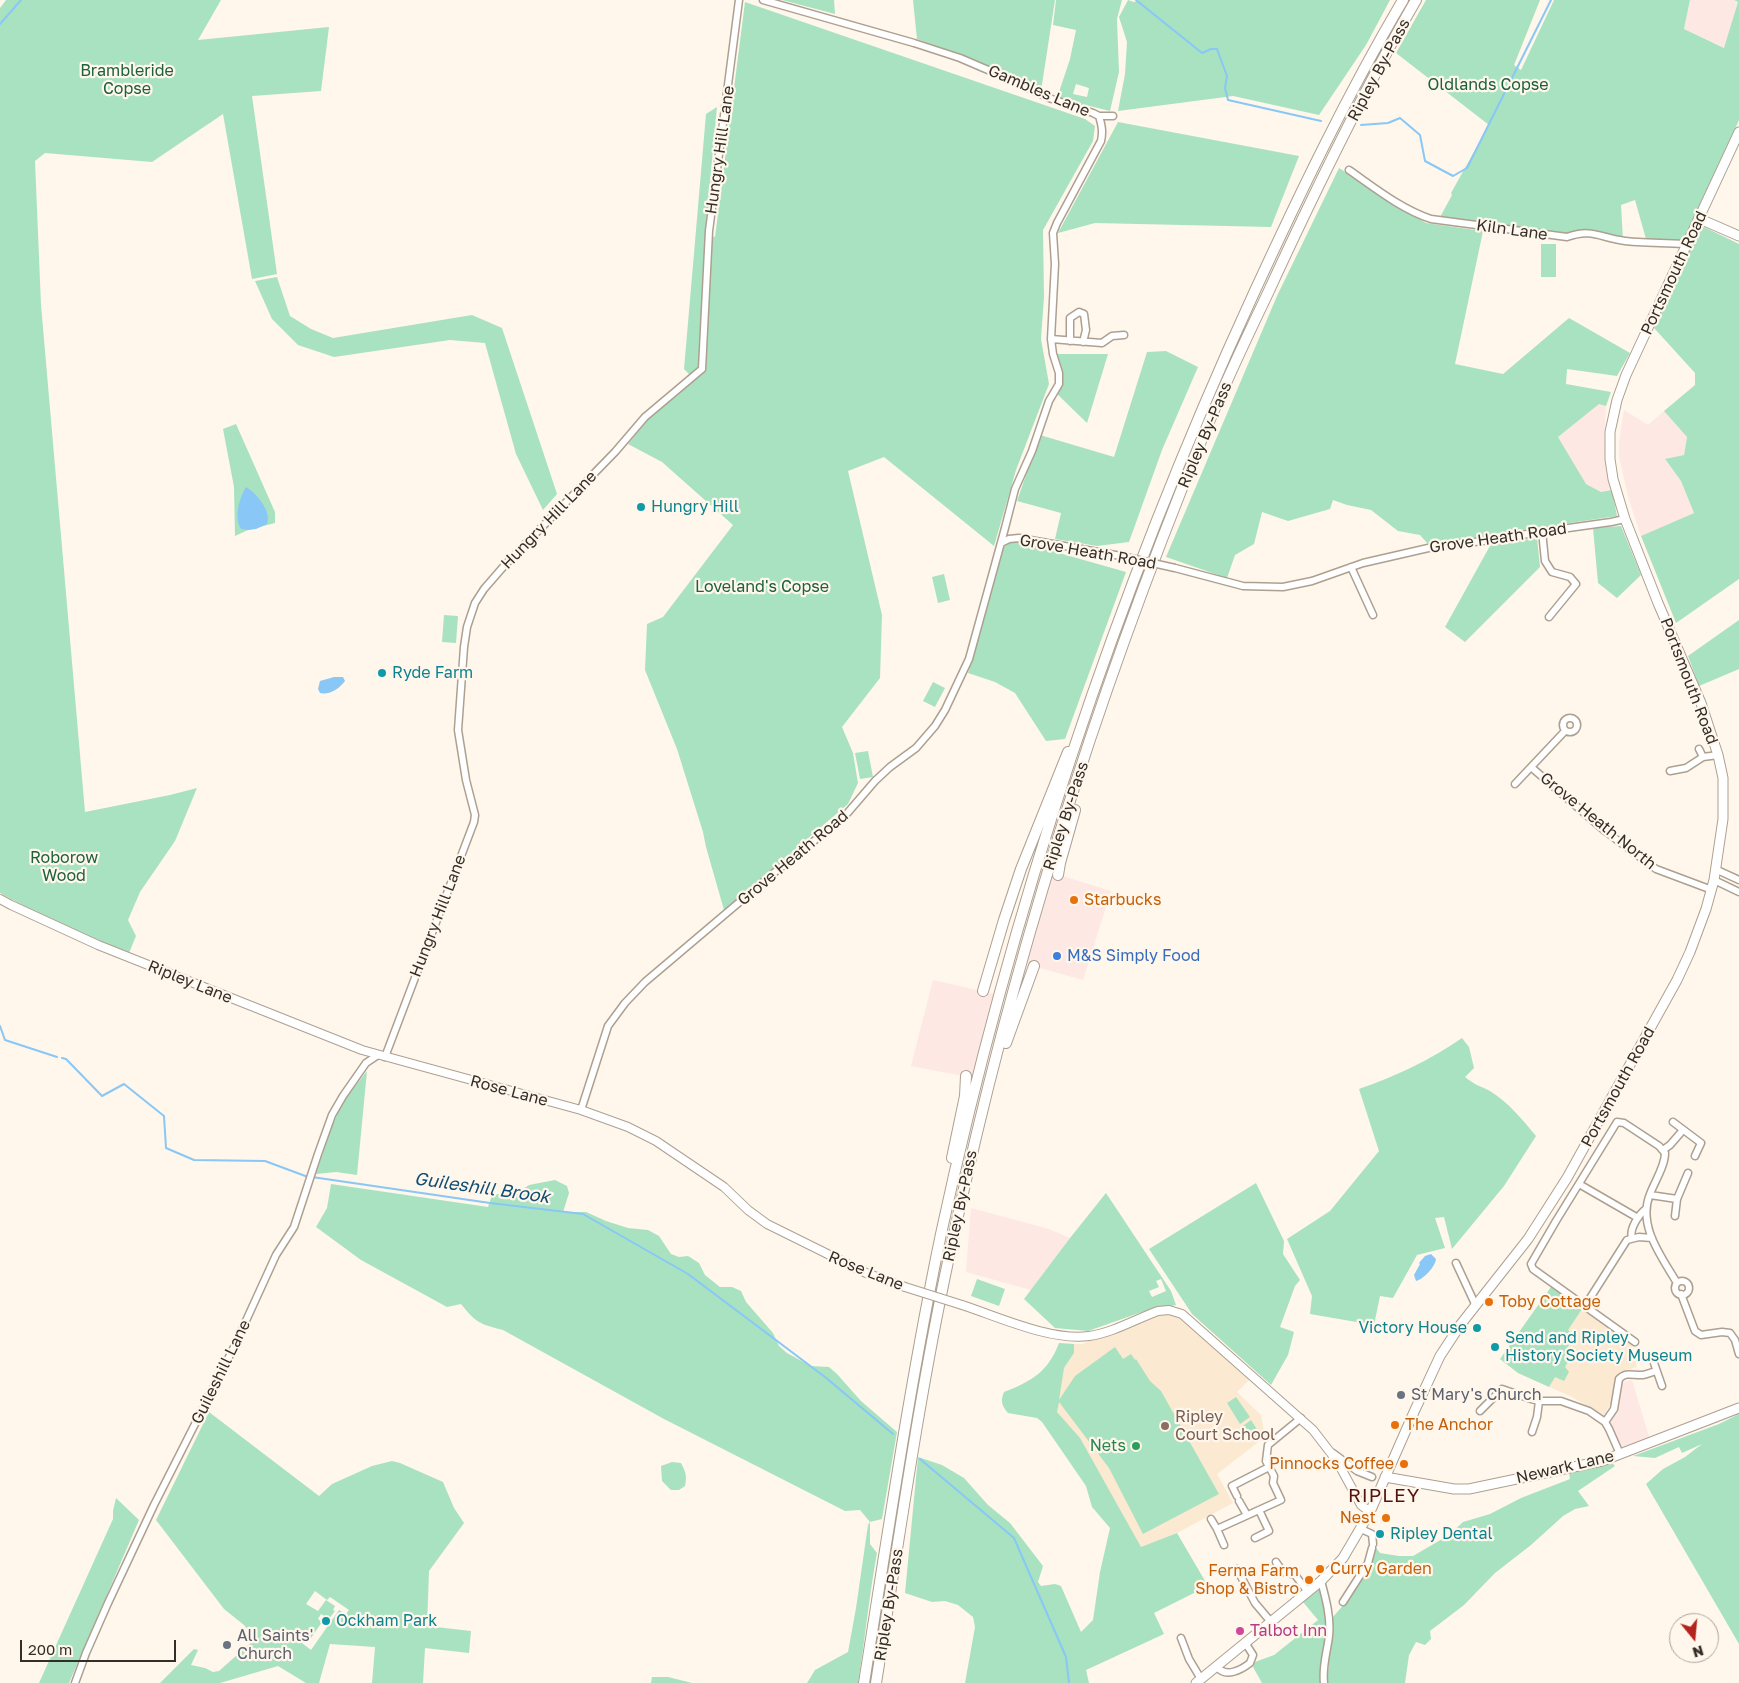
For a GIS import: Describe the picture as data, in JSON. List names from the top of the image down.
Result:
{
  "streets": {
    "highway": ["Ripley By-Pass"],
    "main road": ["Portsmouth Road", "Newark Lane"],
    "street": [
      "Gambles Lane",
      "Hungry Hill Lane",
      "Kiln Lane",
      "Grove Heath Road",
      "Grove Heath North",
      "Ripley Lane",
      "Rose Lane",
      "Guileshill Lane"
    ]
  },
  "crossings": [
    ["Gambles Lane", "Grove Heath Road"],
    ["Hungry Hill Lane", "Ripley Lane"],
    ["Hungry Hill Lane", "Rose Lane"],
    ["Hungry Hill Lane", "Guileshill Lane"],
    ["Kiln Lane", "Portsmouth Road"],
    ["Portsmouth Road", "Grove Heath Road"],
    ["Portsmouth Road", "Grove Heath North"],
    ["Portsmouth Road", "Rose Lane"],
    ["Portsmouth Road", "Newark Lane"],
    ["Grove Heath Road", "Rose Lane"],
    ["Ripley Lane", "Rose Lane"],
    ["Ripley Lane", "Guileshill Lane"],
    ["Rose Lane", "Guileshill Lane"]
  ],
  "districts": ["RIPLEY"],
  "water": ["Guileshill Brook"],
  "parks": [
    "Brambleride Copse",
    "Oldlands Copse",
    "Loveland's Copse",
    "Roborow Wood"
  ],
  "places": [
    "Hungry Hill",
    "Ryde Farm",
    "Starbucks",
    "M&S Simply Food",
    "Toby Cottage",
    "Victory House",
    "Send and Ripley History Society Museum",
    "St Mary's Church",
    "The Anchor",
    "Ripley Court School",
    "Nets",
    "Pinnocks Coffee",
    "Nest",
    "Ripley Dental",
    "Curry Garden",
    "Ferma Farm Shop & Bistro",
    "Ockham Park",
    "Talbot Inn",
    "All Saints' Church"
  ],
  "scale_bar": "200 m",
  "north": "bottom"
}
